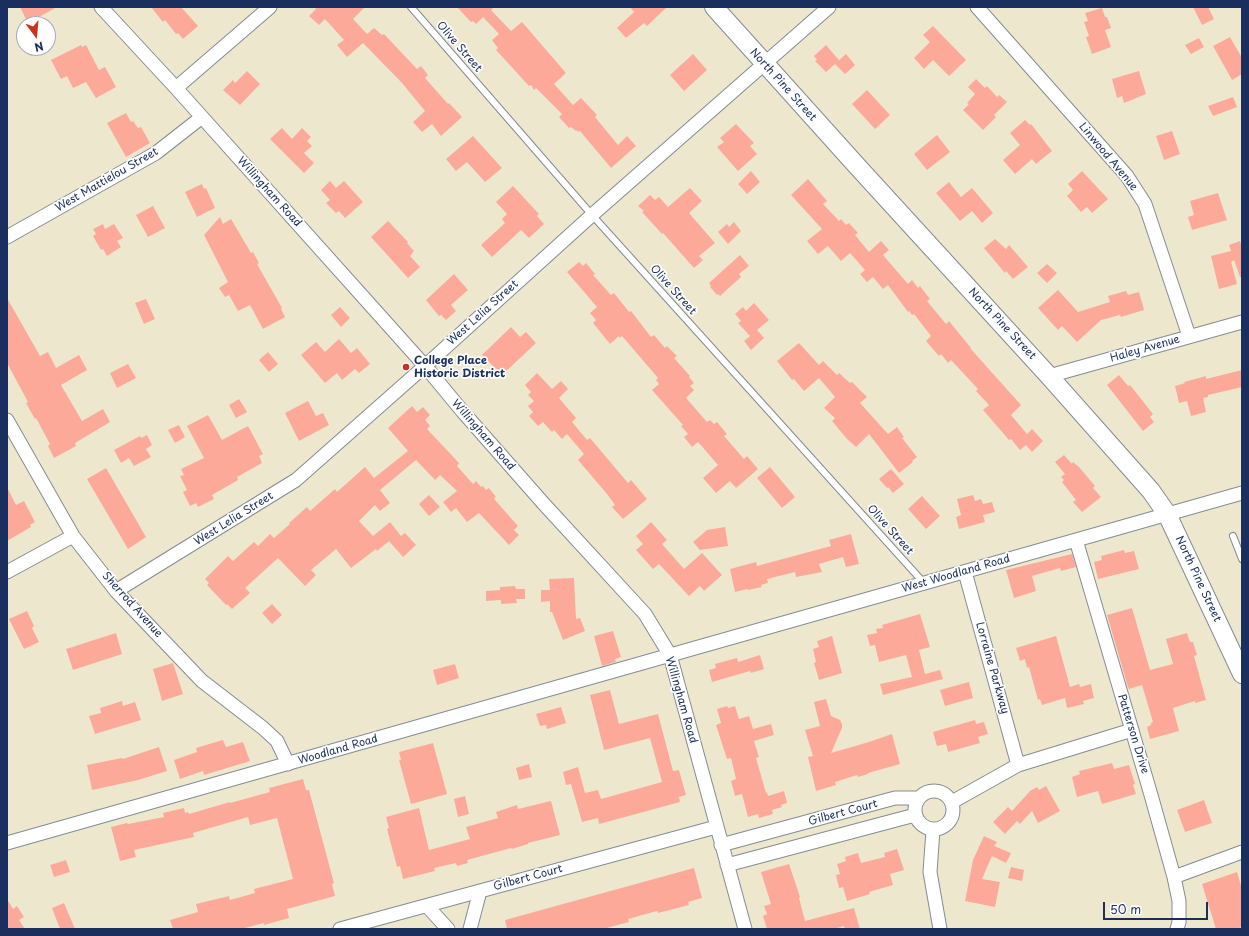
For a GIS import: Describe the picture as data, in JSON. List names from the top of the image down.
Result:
{
  "streets": {
    "main road": ["North Pine Street"],
    "street": [
      "Linwood Avenue",
      "West Mattielou Street",
      "Willingham Road",
      "West Lelia Street",
      "Haley Avenue",
      "West Woodland Road",
      "Sherrod Avenue",
      "Lorraine Parkway",
      "Patterson Drive",
      "Woodland Road",
      "Gilbert Court"
    ],
    "lane": ["Olive Street"]
  },
  "crossings": [
    ["Olive Street", "West Lelia Street"],
    ["Olive Street", "West Woodland Road"],
    ["North Pine Street", "West Lelia Street"],
    ["North Pine Street", "Haley Avenue"],
    ["North Pine Street", "West Woodland Road"],
    ["Linwood Avenue", "Haley Avenue"],
    ["West Mattielou Street", "Willingham Road"],
    ["Willingham Road", "West Lelia Street"],
    ["Willingham Road", "West Woodland Road"],
    ["Willingham Road", "Woodland Road"],
    ["Willingham Road", "Gilbert Court"],
    ["West Lelia Street", "Sherrod Avenue"],
    ["West Woodland Road", "Lorraine Parkway"],
    ["West Woodland Road", "Patterson Drive"],
    ["West Woodland Road", "Woodland Road"],
    ["Sherrod Avenue", "Woodland Road"]
  ],
  "places": ["College Place Historic District"],
  "scale_bar": "50 m",
  "north": "bottom"
}
